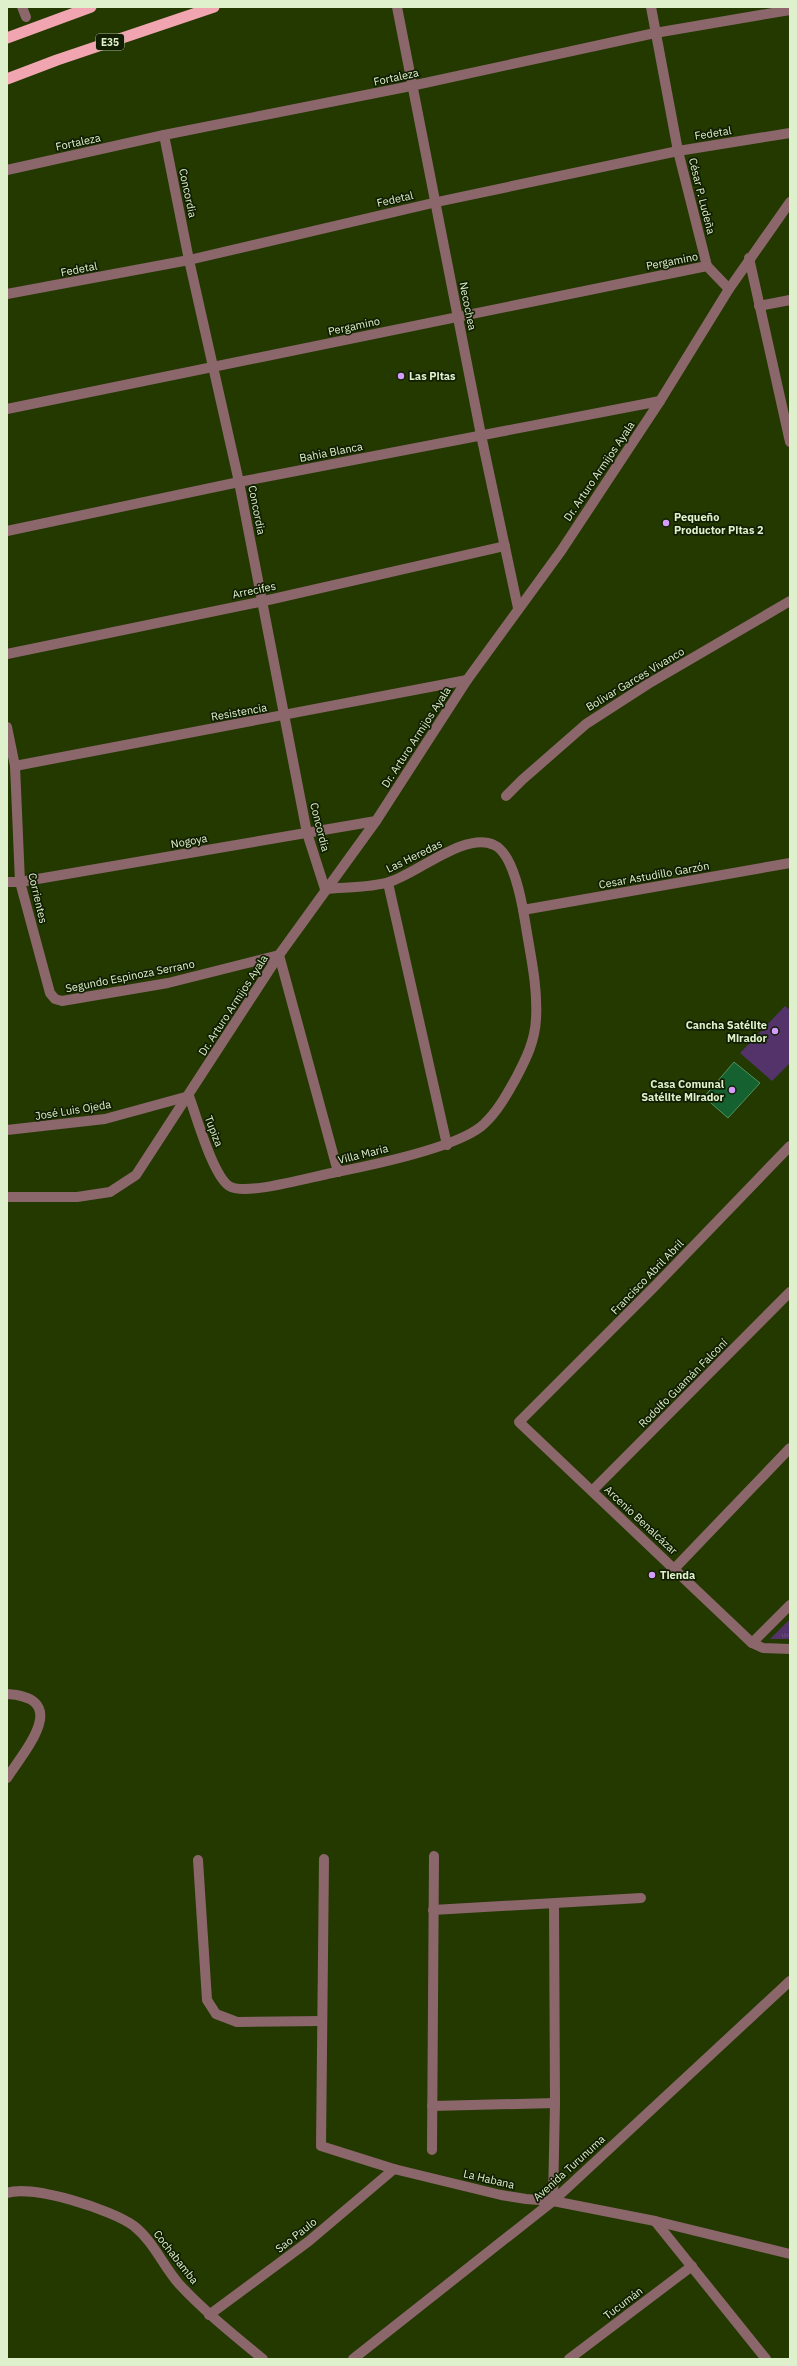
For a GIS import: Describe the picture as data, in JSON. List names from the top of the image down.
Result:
{
  "streets": {
    "highway": ["E35"],
    "street": [
      "Fortaleza",
      "Fedetal",
      "Concordia",
      "César P. Ludeña",
      "Pergamino",
      "Necochea",
      "Bahia Blanca",
      "Dr. Arturo Armijos Ayala",
      "Arrecifes",
      "Bolivar Garces Vivanco",
      "Resistencia",
      "Nogoya",
      "Las Heredas",
      "Cesar Astudillo Garzón",
      "Corrientes",
      "Segundo Espinoza Serrano",
      "José Luis Ojeda",
      "Tupiza",
      "Villa Maria",
      "Francisco Abril Abril",
      "Rodolfo Guamán Falconí",
      "Arcenio Benalcázar",
      "Avenida Turunuma",
      "La Habana",
      "Sao Paulo",
      "Cochabamba",
      "Tucumán"
    ]
  },
  "crossings": [
    ["Fortaleza", "Concordia"],
    ["Fortaleza", "César P. Ludeña"],
    ["Fortaleza", "Necochea"],
    ["Fedetal", "Concordia"],
    ["Fedetal", "César P. Ludeña"],
    ["Fedetal", "Necochea"],
    ["Concordia", "Pergamino"],
    ["Concordia", "Bahia Blanca"],
    ["Concordia", "Dr. Arturo Armijos Ayala"],
    ["Concordia", "Arrecifes"],
    ["Concordia", "Resistencia"],
    ["Concordia", "Nogoya"],
    ["Concordia", "Las Heredas"],
    ["César P. Ludeña", "Pergamino"],
    ["César P. Ludeña", "Dr. Arturo Armijos Ayala"],
    ["Pergamino", "Necochea"],
    ["Necochea", "Bahia Blanca"],
    ["Necochea", "Dr. Arturo Armijos Ayala"],
    ["Necochea", "Arrecifes"],
    ["Bahia Blanca", "Dr. Arturo Armijos Ayala"],
    ["Dr. Arturo Armijos Ayala", "Resistencia"],
    ["Dr. Arturo Armijos Ayala", "Nogoya"],
    ["Dr. Arturo Armijos Ayala", "Las Heredas"],
    ["Dr. Arturo Armijos Ayala", "Segundo Espinoza Serrano"],
    ["Dr. Arturo Armijos Ayala", "José Luis Ojeda"],
    ["Dr. Arturo Armijos Ayala", "Tupiza"],
    ["Resistencia", "Corrientes"],
    ["Nogoya", "Corrientes"],
    ["Las Heredas", "Villa Maria"],
    ["Cesar Astudillo Garzón", "Villa Maria"],
    ["Corrientes", "Segundo Espinoza Serrano"],
    ["José Luis Ojeda", "Tupiza"],
    ["Tupiza", "Villa Maria"],
    ["Francisco Abril Abril", "Arcenio Benalcázar"],
    ["Rodolfo Guamán Falconí", "Arcenio Benalcázar"],
    ["Avenida Turunuma", "La Habana"],
    ["La Habana", "Sao Paulo"],
    ["Sao Paulo", "Cochabamba"]
  ],
  "places": [
    "Las Pitas",
    "Pequeño Productor Pitas 2",
    "Cancha Satélite Mirador",
    "Casa Comunal Satélite Mirador",
    "Tienda"
  ]
}
